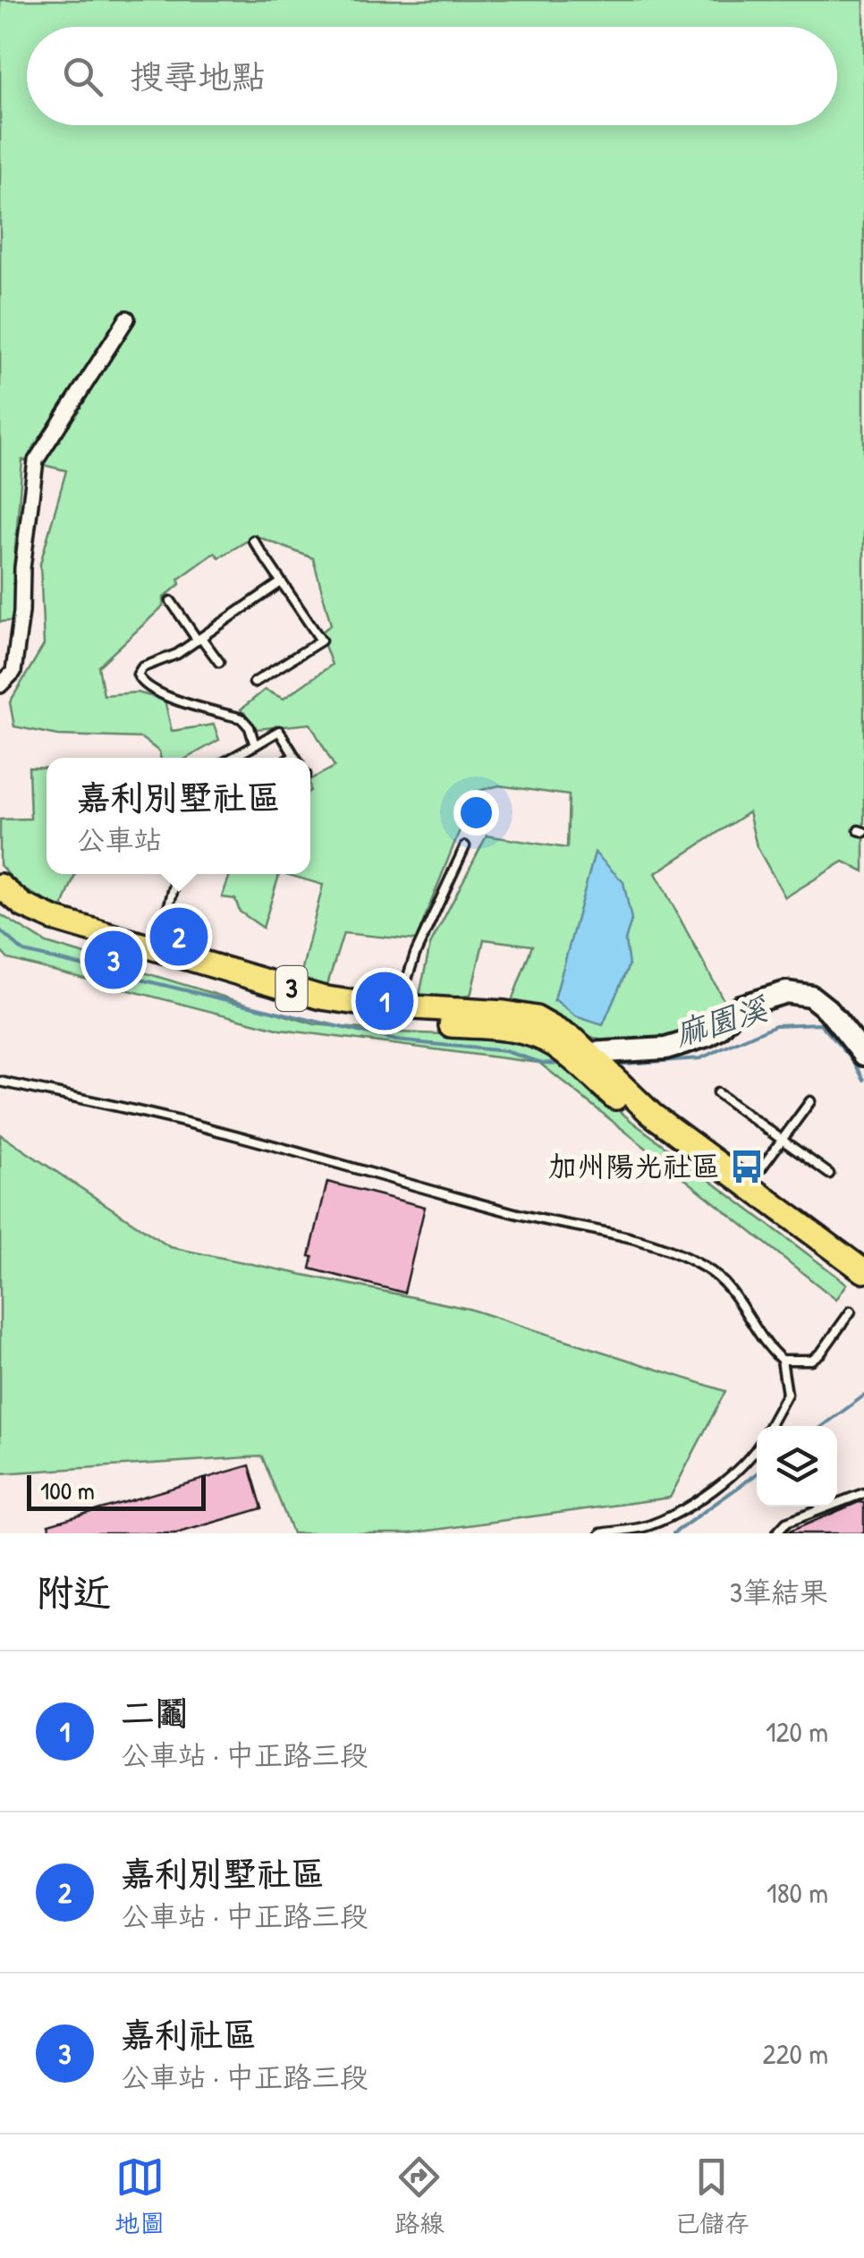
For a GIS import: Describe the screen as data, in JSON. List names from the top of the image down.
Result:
{
  "streets": {
    "main road": ["3"]
  },
  "water": ["麻園溪"],
  "places": {
    "bus stop": ["加州陽光社區"]
  },
  "scale_bar": "100 m",
  "page": {
    "search": "搜尋地點",
    "popup": ["嘉利別墅社區", "公車站"],
    "pins": ["2", "3", "1"],
    "scale": "100 m",
    "heading": ["附近", "3筆結果"],
    "list": [
      {
        "mark": "1",
        "name": "二鬮",
        "note": "公車站 · 中正路三段",
        "value": "120 m"
      },
      {
        "mark": "2",
        "name": "嘉利別墅社區",
        "note": "公車站 · 中正路三段",
        "value": "180 m"
      },
      {
        "mark": "3",
        "name": "嘉利社區",
        "note": "公車站 · 中正路三段",
        "value": "220 m"
      }
    ],
    "nav": ["地圖", "路線", "已儲存"]
  }
}
